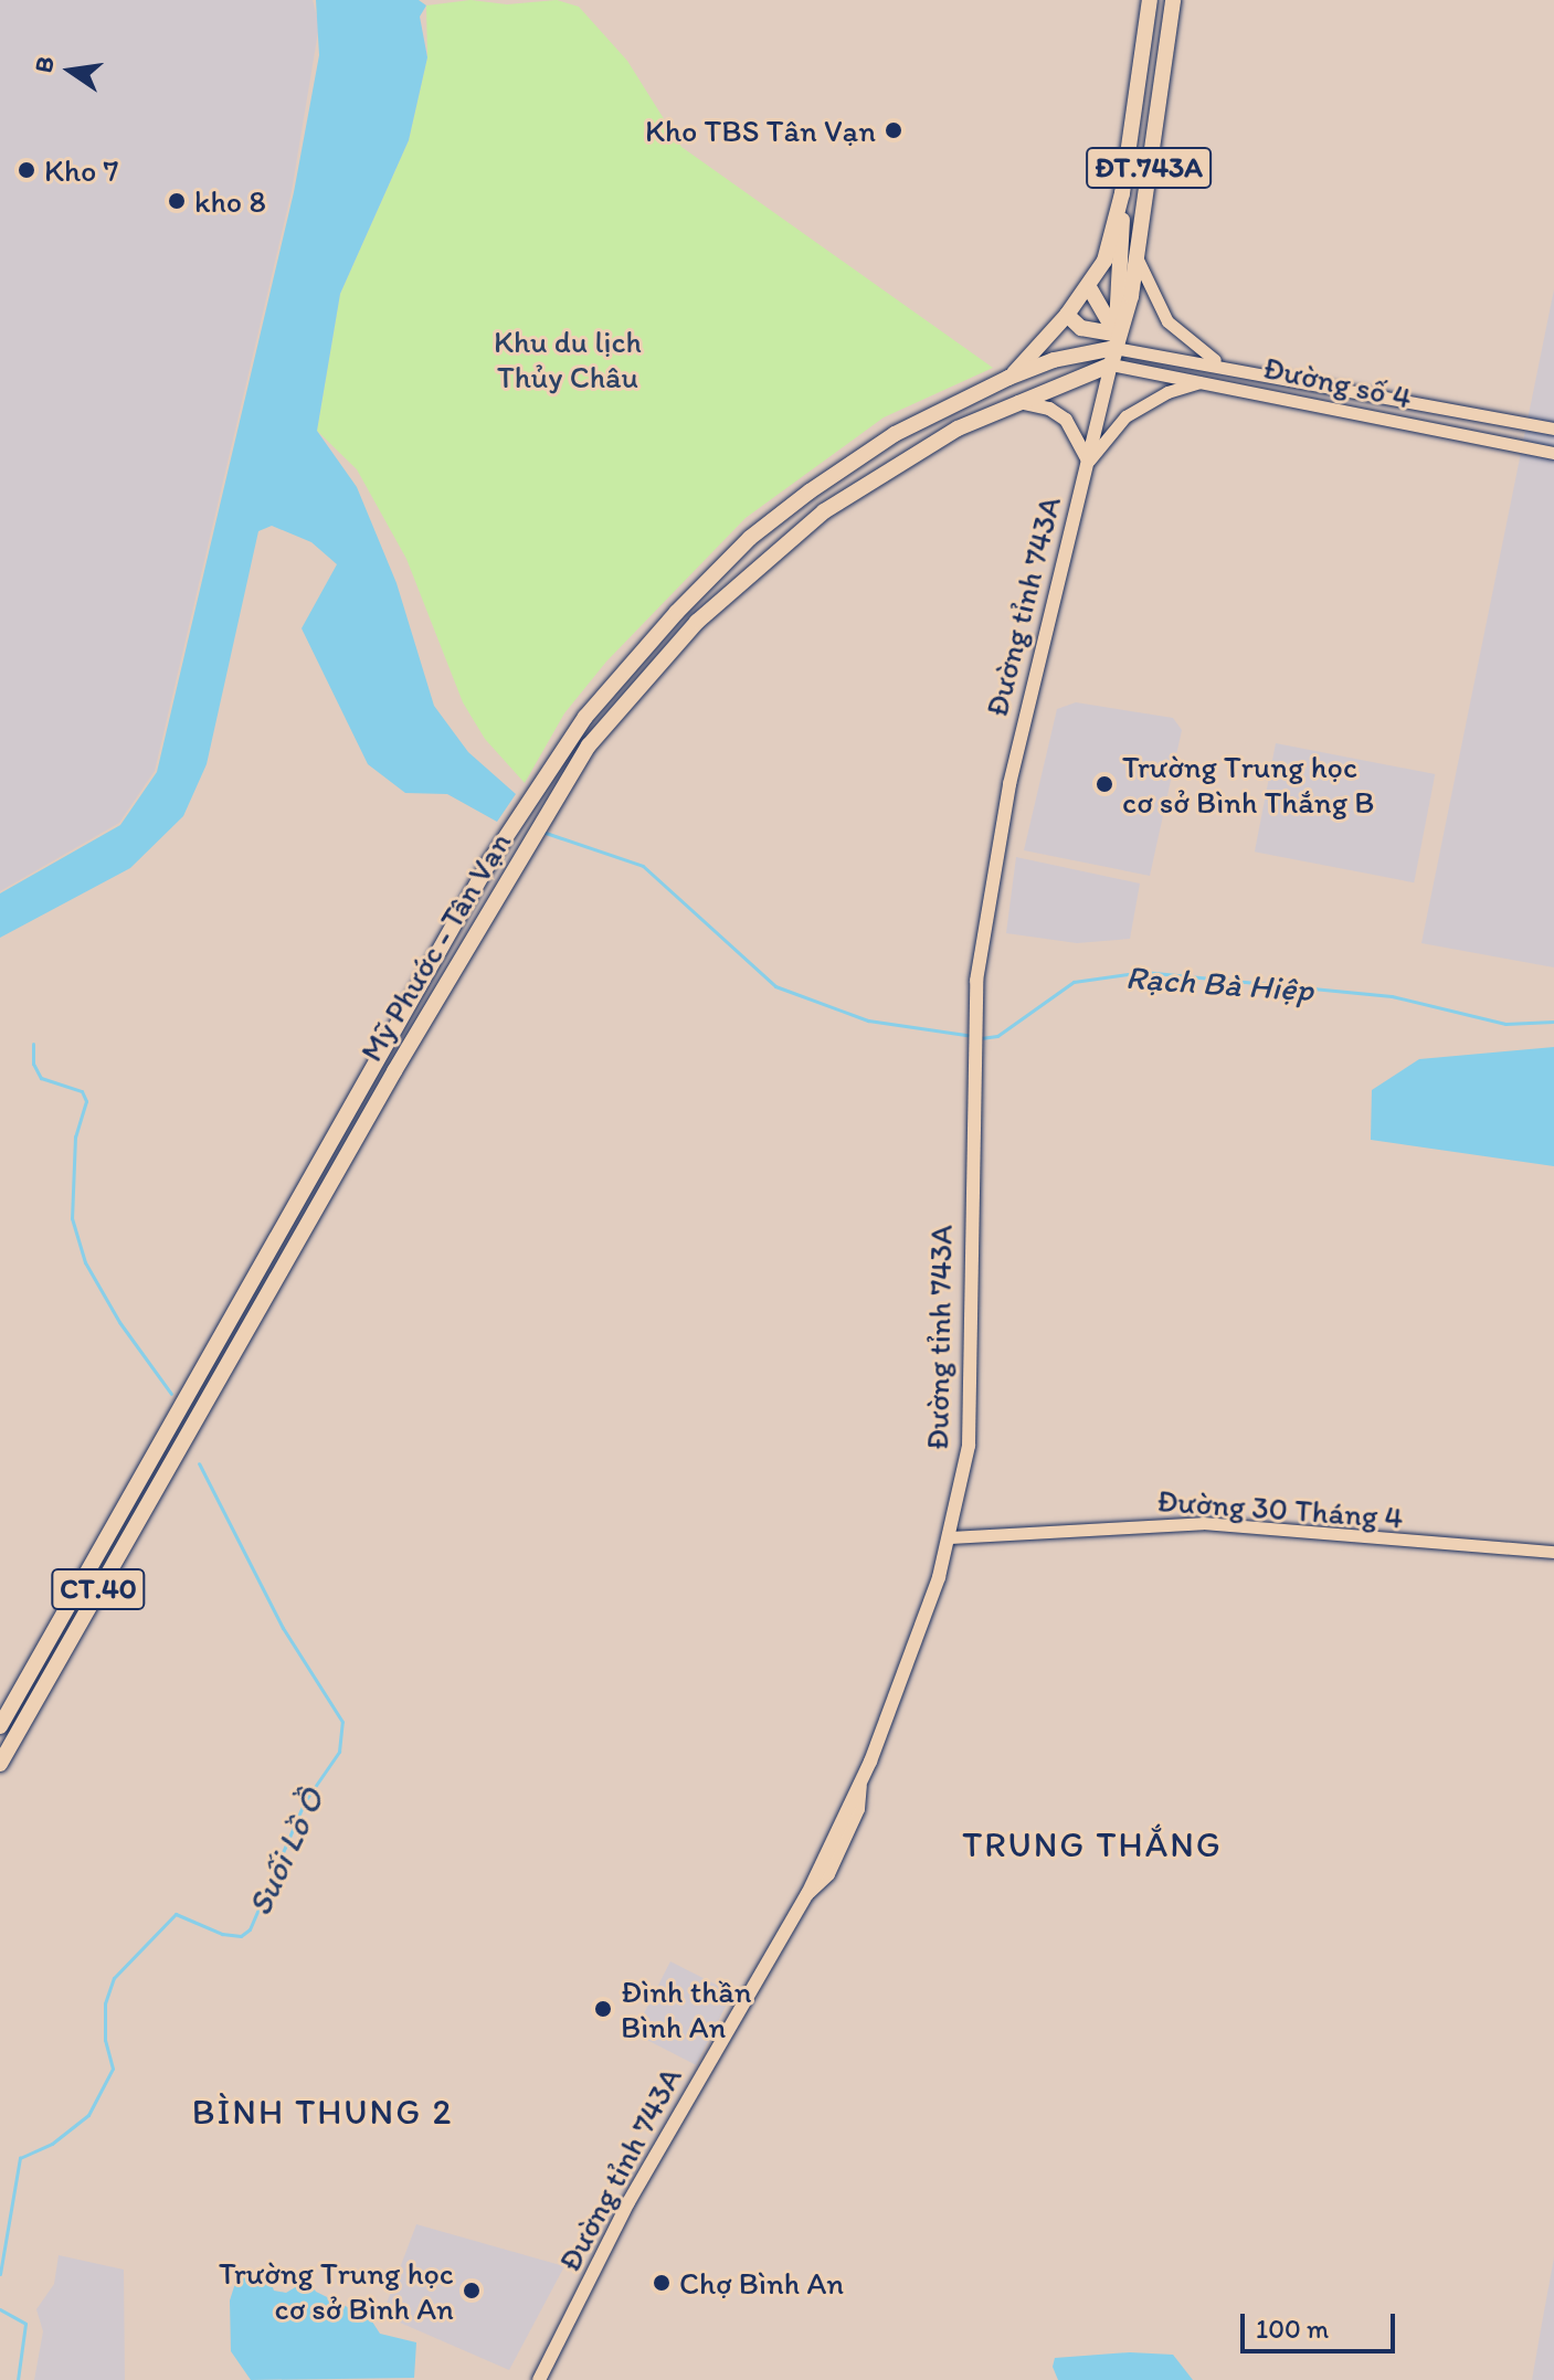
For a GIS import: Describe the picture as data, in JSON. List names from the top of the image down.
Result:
{
  "streets": {
    "main road": [
      "ĐT.743A",
      "Đường tỉnh 743A",
      "Mỹ Phước - Tân Vạn",
      "CT.40"
    ],
    "street": ["Đường số 4", "Đường 30 Tháng 4"]
  },
  "crossings": [
    ["ĐT.743A", "Đường số 4"],
    ["ĐT.743A", "Đường tỉnh 743A"],
    ["ĐT.743A", "Mỹ Phước - Tân Vạn"],
    ["Đường số 4", "Đường tỉnh 743A"],
    ["Đường số 4", "Mỹ Phước - Tân Vạn"],
    ["Đường tỉnh 743A", "Mỹ Phước - Tân Vạn"],
    ["Đường tỉnh 743A", "Đường 30 Tháng 4"]
  ],
  "districts": ["TRUNG THẮNG", "BÌNH THUNG 2"],
  "water": ["Rạch Bà Hiệp", "Suối Lồ Ồ"],
  "parks": ["Khu du lịch Thủy Châu"],
  "places": [
    "Kho TBS Tân Vạn",
    "Kho 7",
    "kho 8",
    "Trường Trung học cơ sở Bình Thắng B",
    "Đình thần Bình An",
    "Chợ Bình An",
    "Trường Trung học cơ sở Bình An"
  ],
  "scale_bar": "100 m",
  "north": "left"
}
